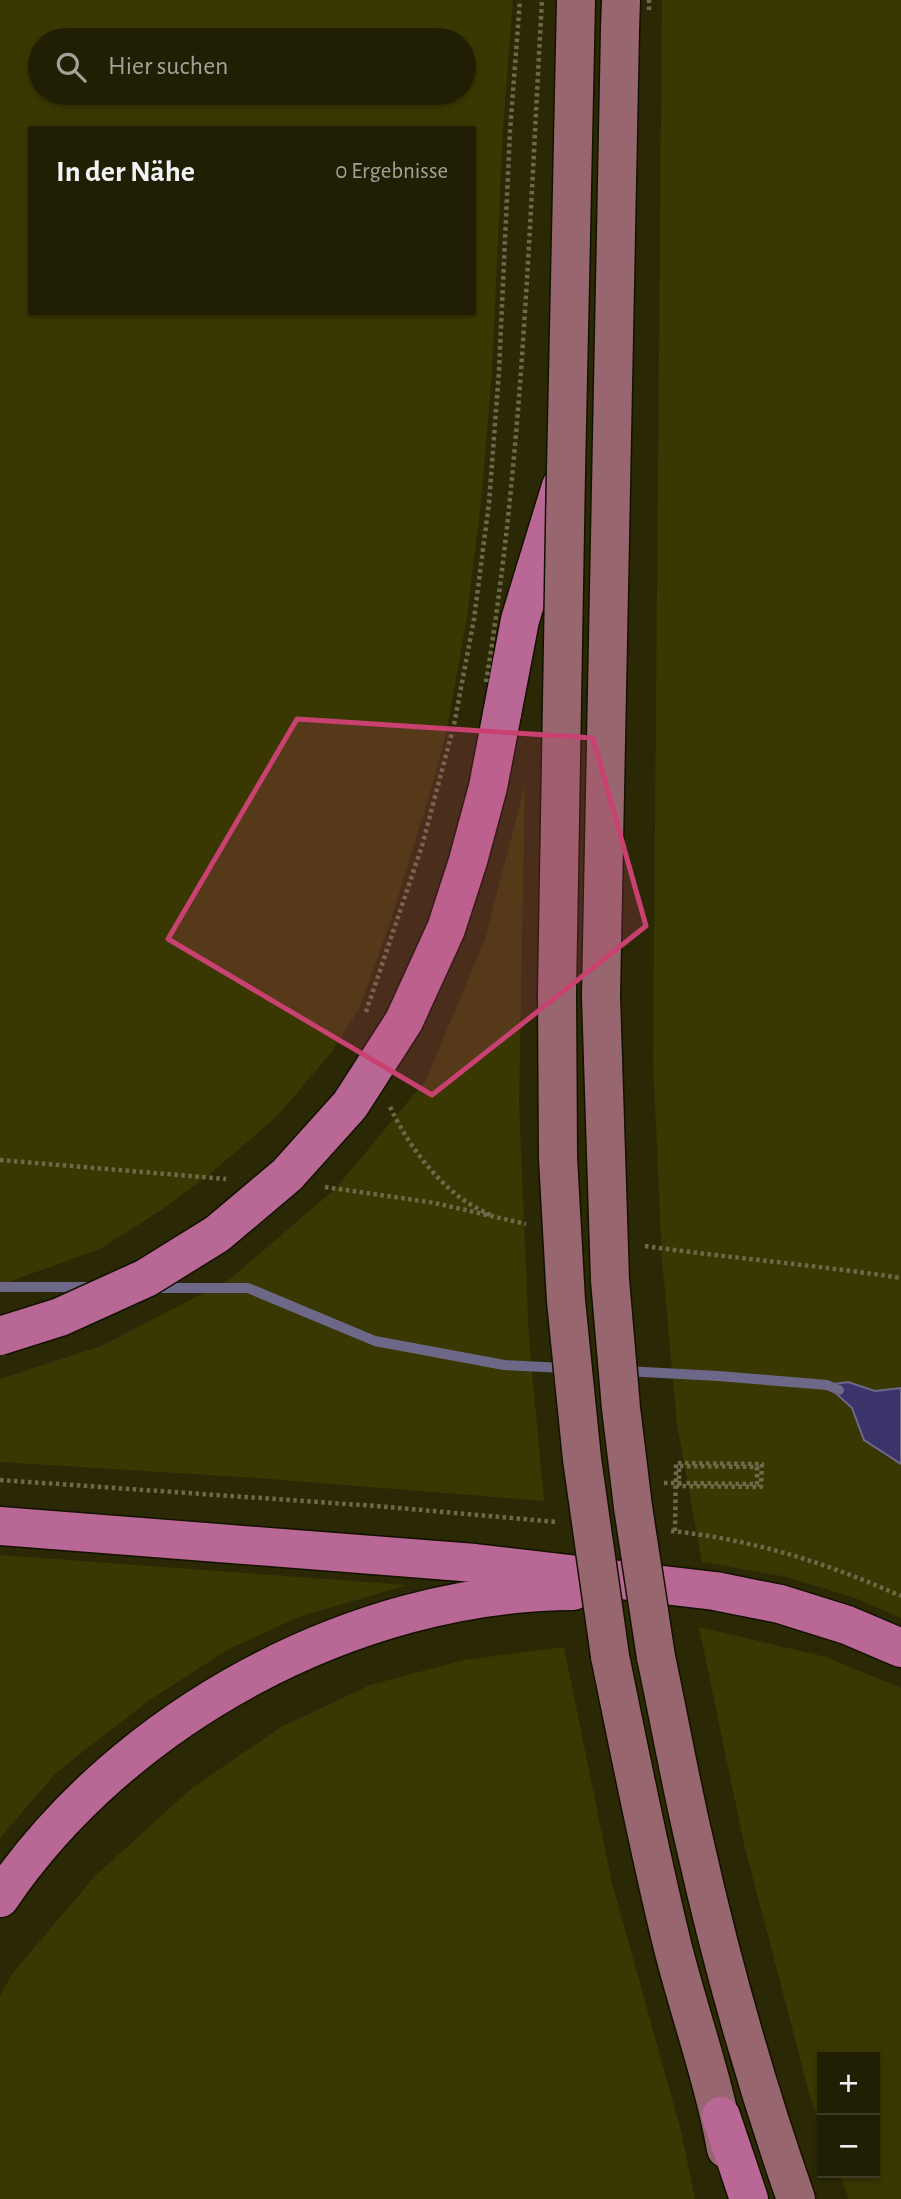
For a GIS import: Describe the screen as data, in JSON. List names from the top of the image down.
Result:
{
  "page": {
    "search": "Hier suchen",
    "heading": ["In der Nähe", "0 Ergebnisse"],
    "map_buttons": ["+", "−"]
  }
}
